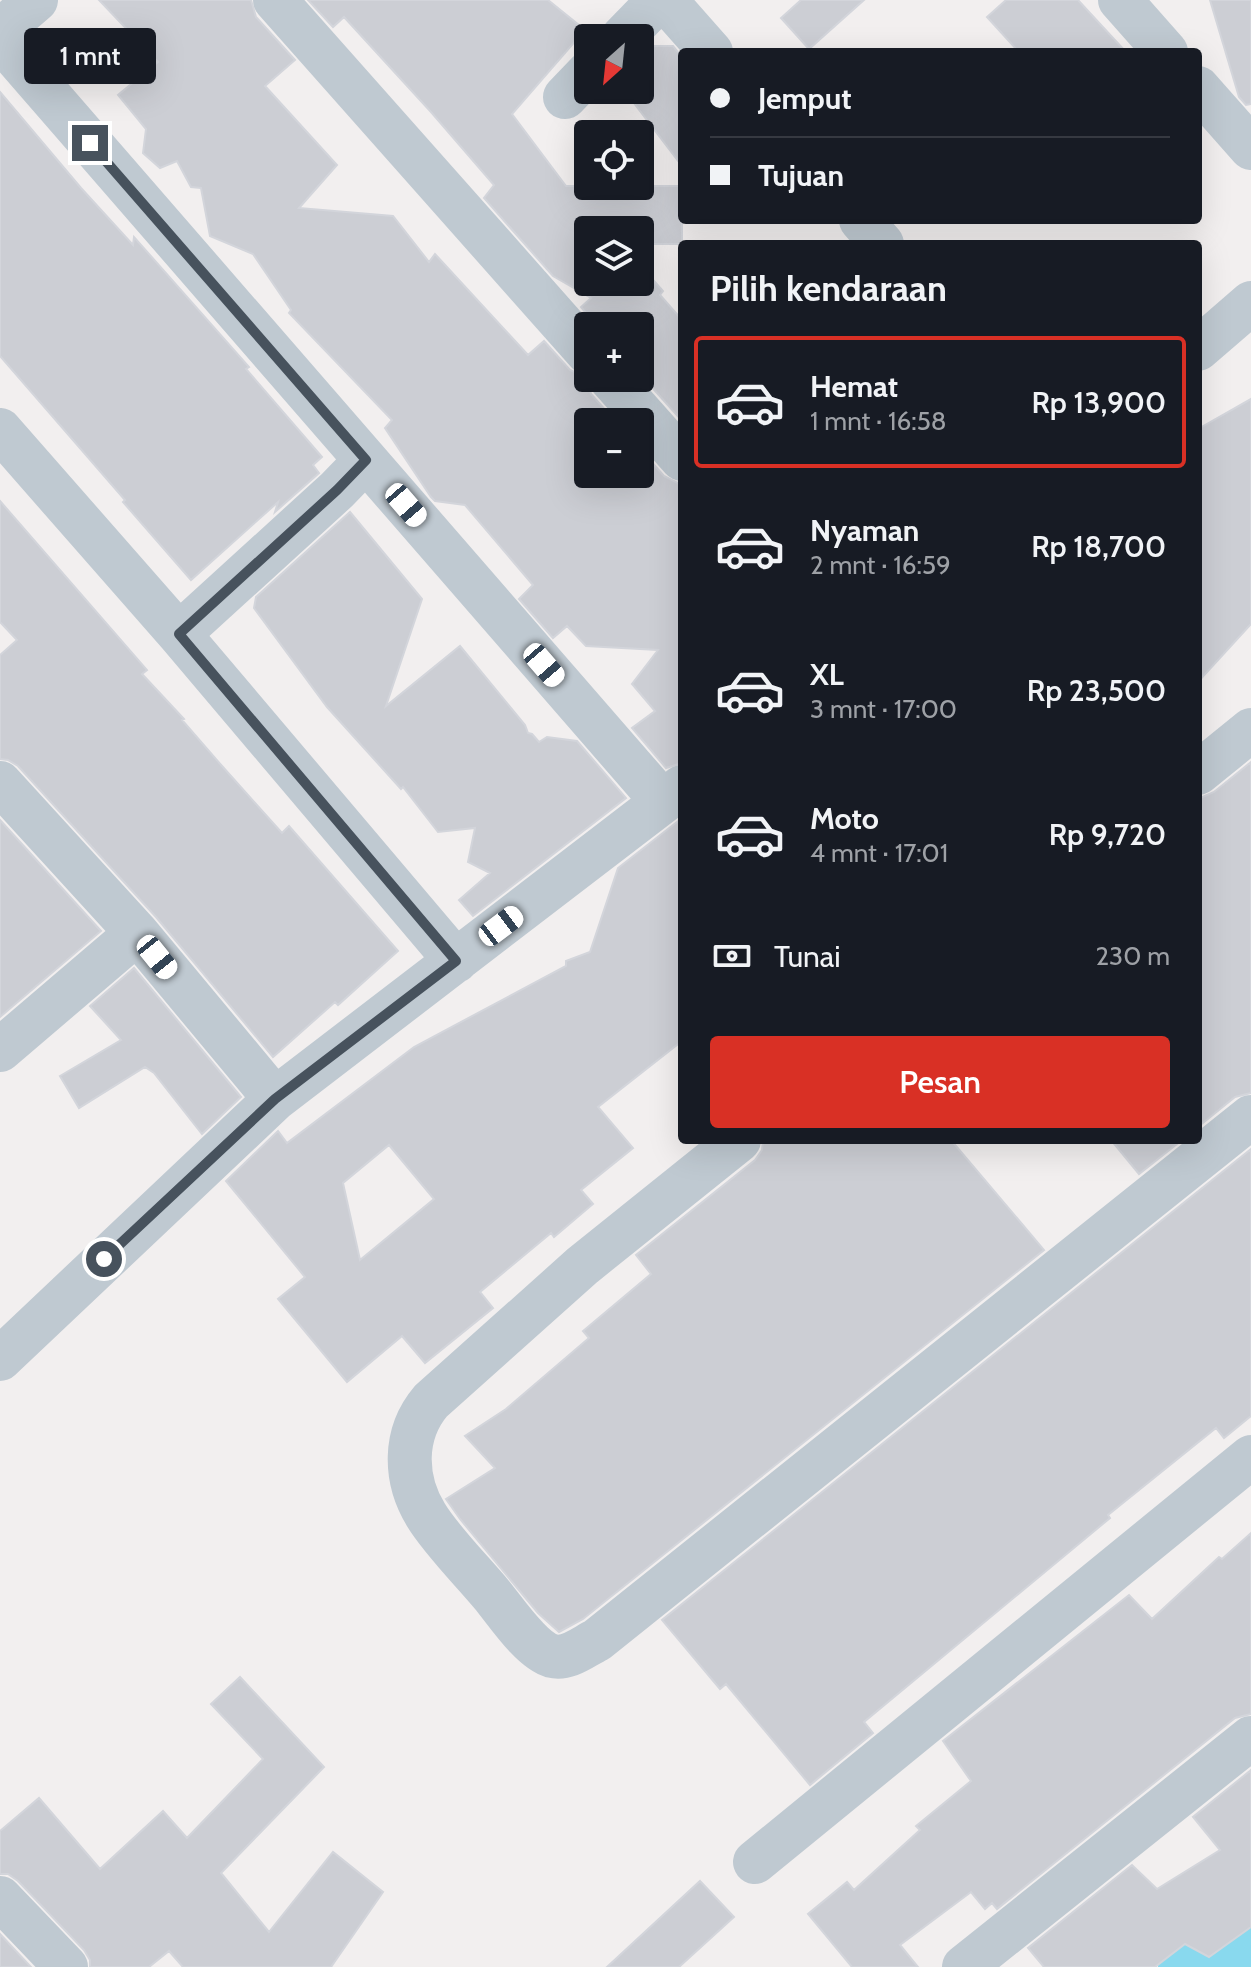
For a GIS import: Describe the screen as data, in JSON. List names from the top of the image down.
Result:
{
  "north": "bottom left",
  "page": {
    "map_buttons": ["+", "−"],
    "bubble": "1 mnt",
    "banner": ["Jemput", "Tujuan"],
    "heading": "Pilih kendaraan",
    "list": [
      {
        "name": "Hemat",
        "note": "1 mnt · 16:58",
        "value": "Rp 13,900"
      },
      {
        "name": "Nyaman",
        "note": "2 mnt · 16:59",
        "value": "Rp 18,700"
      },
      {
        "name": "XL",
        "note": "3 mnt · 17:00",
        "value": "Rp 23,500"
      },
      {
        "name": "Moto",
        "note": "4 mnt · 17:01",
        "value": "Rp 9,720"
      }
    ],
    "pay": ["Tunai", "230 m"],
    "buttons": "Pesan"
  }
}
